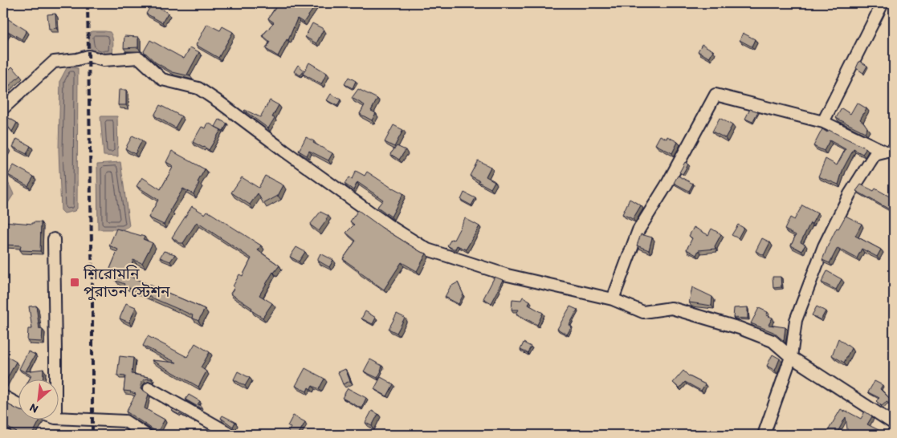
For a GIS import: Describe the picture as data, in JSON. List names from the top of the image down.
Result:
{
  "places": {
    "transit": ["শিরোমনি পুরাতন স্টেশন"]
  },
  "north": "bottom left"
}
